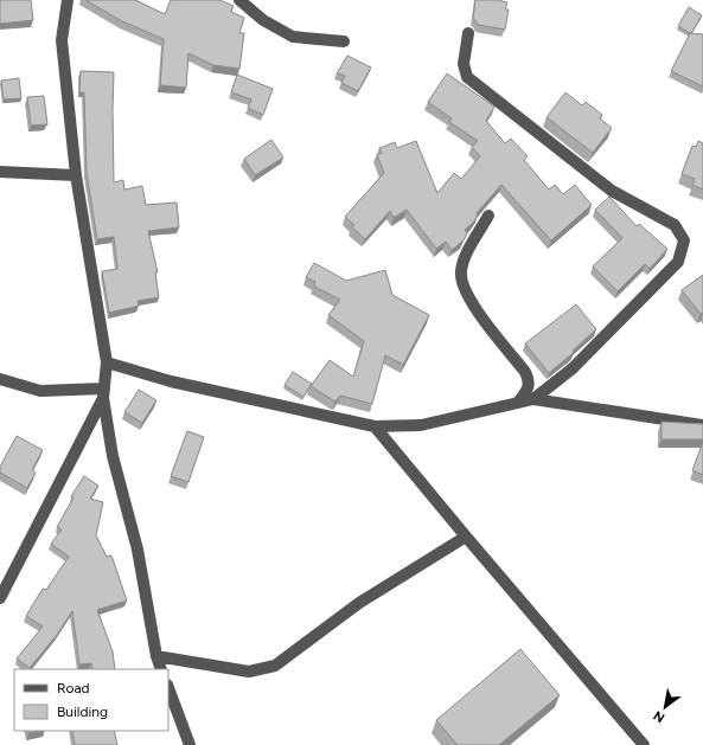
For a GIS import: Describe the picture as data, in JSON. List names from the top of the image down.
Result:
{
  "legend": ["Road", "Building"],
  "north": "bottom left"
}
